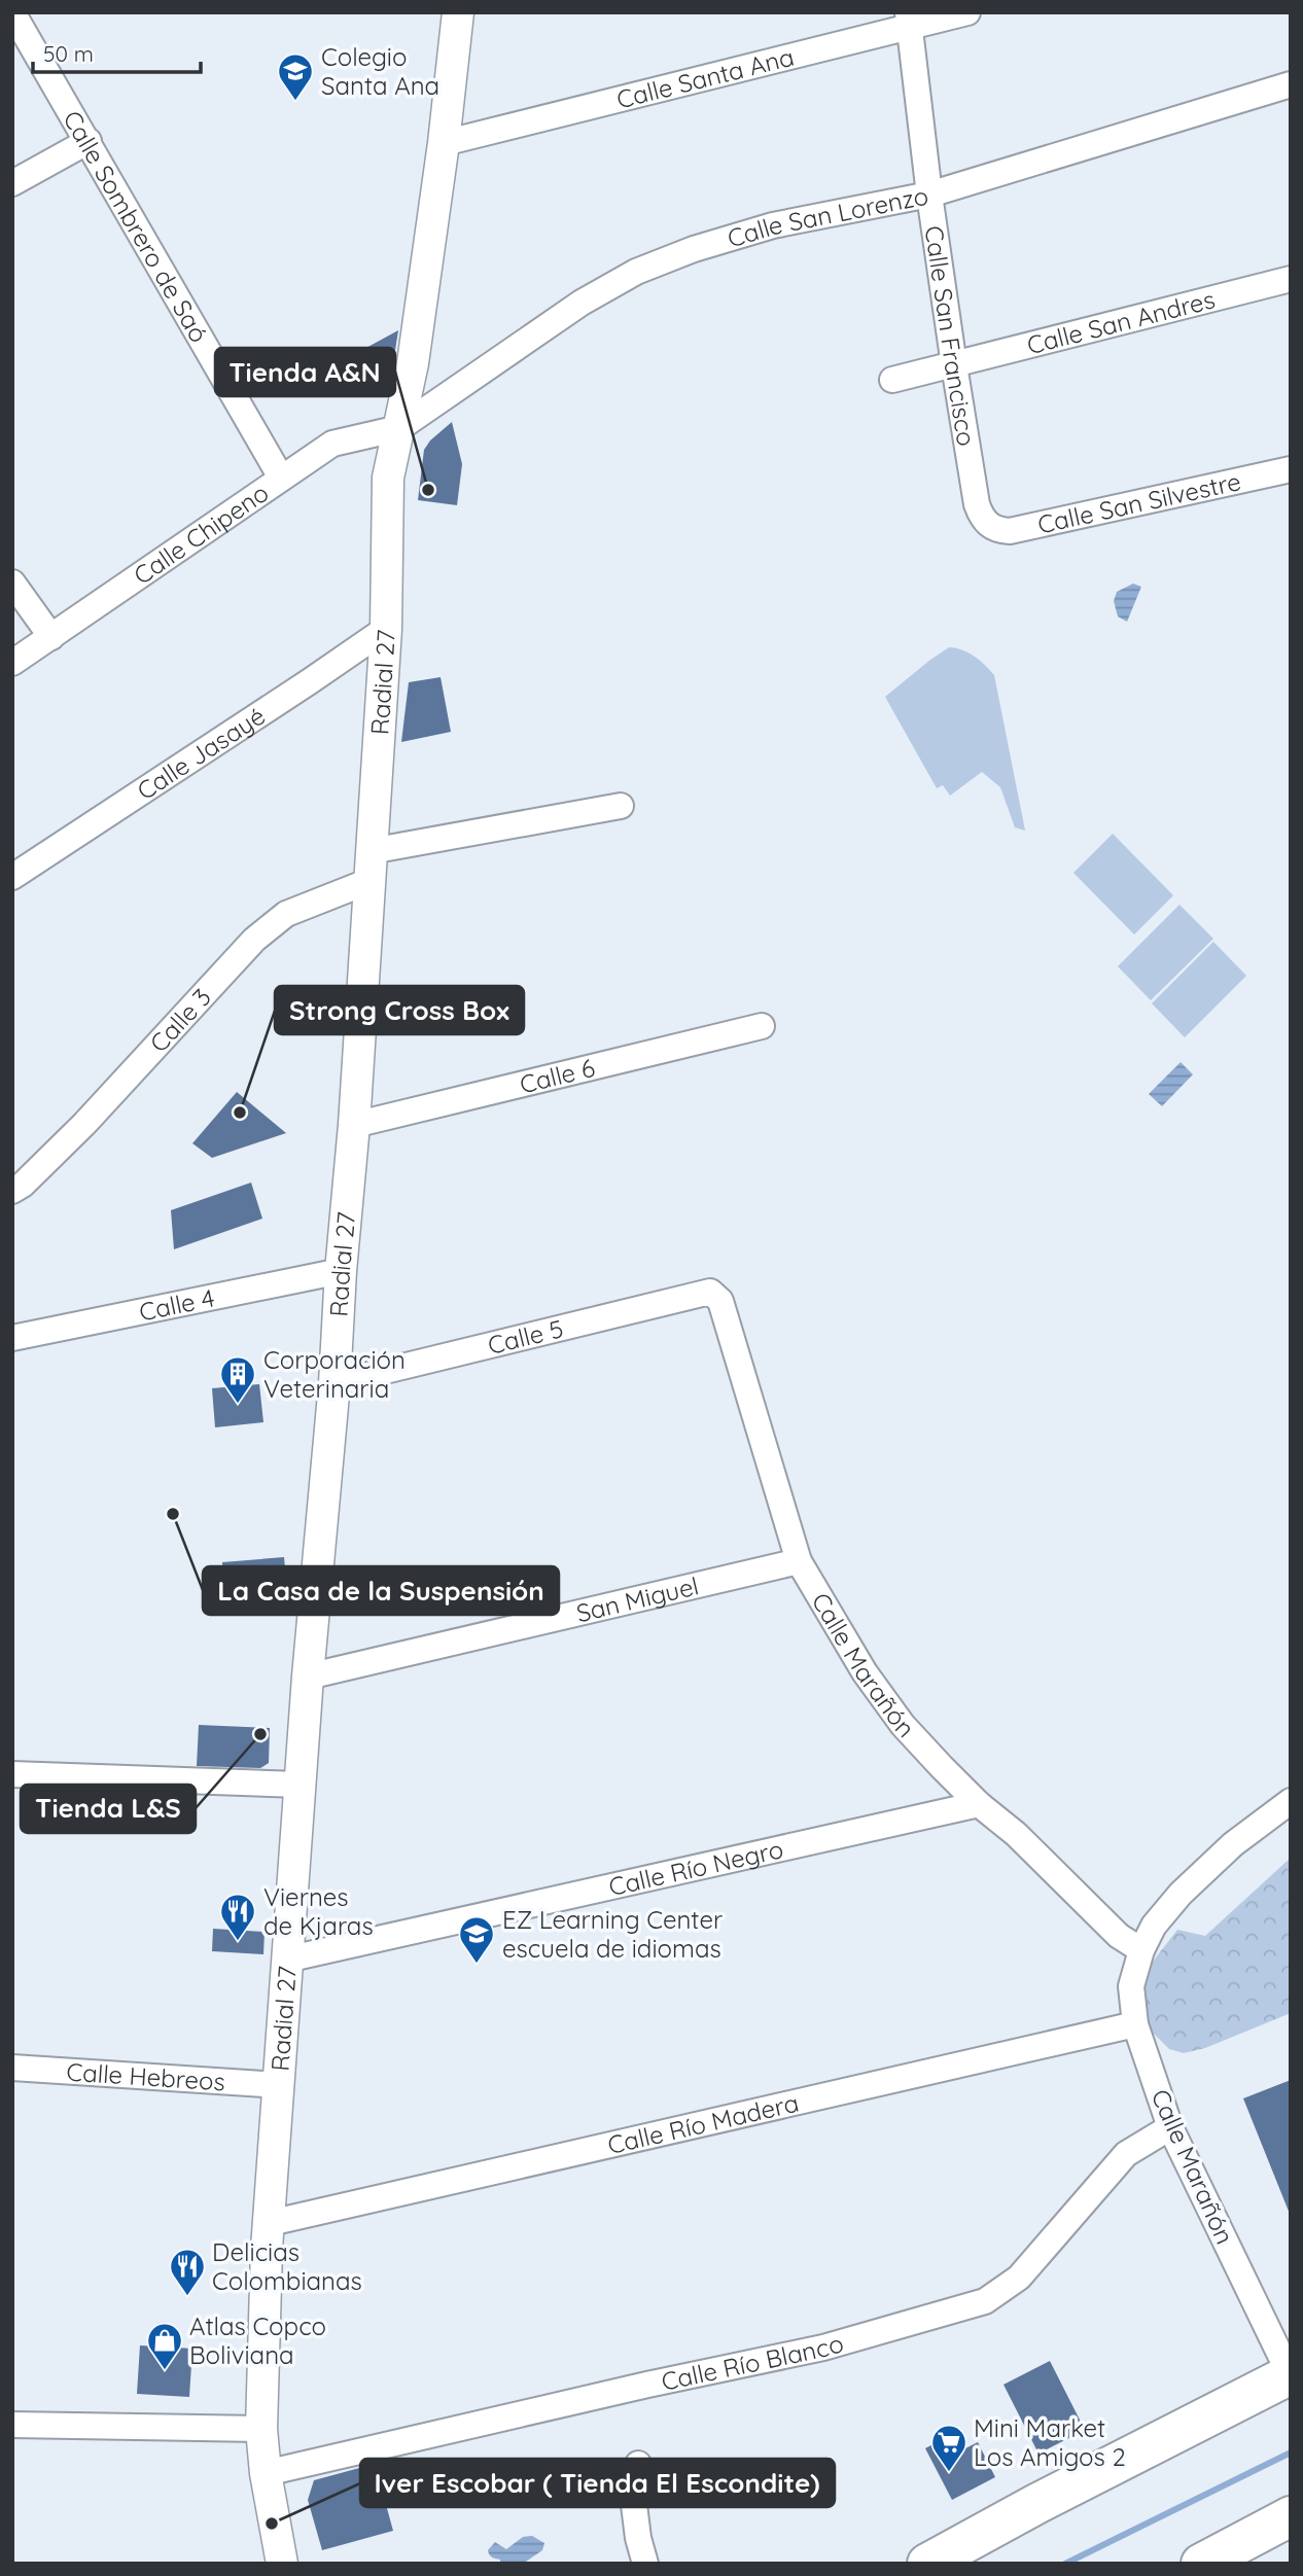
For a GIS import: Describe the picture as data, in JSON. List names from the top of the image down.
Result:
{
  "streets": {
    "street": [
      "Calle Santa Ana",
      "Calle San Lorenzo",
      "Calle Sombrero de Saó",
      "Calle San Andres",
      "Calle San Francisco",
      "Calle San Silvestre",
      "Calle Chipeno",
      "Radial 27",
      "Calle Jasayé",
      "Calle 3",
      "Calle 6",
      "Calle 4",
      "Calle 5",
      "San Miguel",
      "Calle Marañón",
      "Calle Río Negro",
      "Calle Hebreos",
      "Calle Río Madera",
      "Calle Río Blanco"
    ]
  },
  "crossings": [
    ["Calle Santa Ana", "Calle San Francisco"],
    ["Calle Santa Ana", "Radial 27"],
    ["Calle San Lorenzo", "Calle San Francisco"],
    ["Calle San Lorenzo", "Calle Chipeno"],
    ["Calle San Lorenzo", "Radial 27"],
    ["Calle Sombrero de Saó", "Calle Chipeno"],
    ["Calle San Andres", "Calle San Francisco"],
    ["Calle San Francisco", "Calle San Silvestre"],
    ["Calle Chipeno", "Radial 27"],
    ["Radial 27", "Calle Jasayé"],
    ["Radial 27", "Calle 3"],
    ["Radial 27", "Calle 6"],
    ["Radial 27", "Calle 4"],
    ["Radial 27", "Calle 5"],
    ["Radial 27", "San Miguel"],
    ["Radial 27", "Calle Río Negro"],
    ["Radial 27", "Calle Hebreos"],
    ["Radial 27", "Calle Río Madera"],
    ["Radial 27", "Calle Río Blanco"],
    ["Calle 5", "Calle Marañón"],
    ["San Miguel", "Calle Marañón"],
    ["Calle Marañón", "Calle Río Negro"],
    ["Calle Marañón", "Calle Río Madera"],
    ["Calle Marañón", "Calle Río Blanco"]
  ],
  "places": {
    "school or university": ["Colegio Santa Ana", "EZ Learning Center escuela de idiomas"],
    "other": [
      "Tienda A&N",
      "Strong Cross Box",
      "La Casa de la Suspensión",
      "Tienda L&S",
      "Iver Escobar ( Tienda El Escondite)"
    ],
    "building": ["Corporación Veterinaria"],
    "restaurant": ["Viernes de Kjaras", "Delicias Colombianas"],
    "shop": ["Atlas Copco Boliviana"],
    "supermarket": ["Mini Market Los Amigos 2"]
  },
  "scale_bar": "50 m"
}
